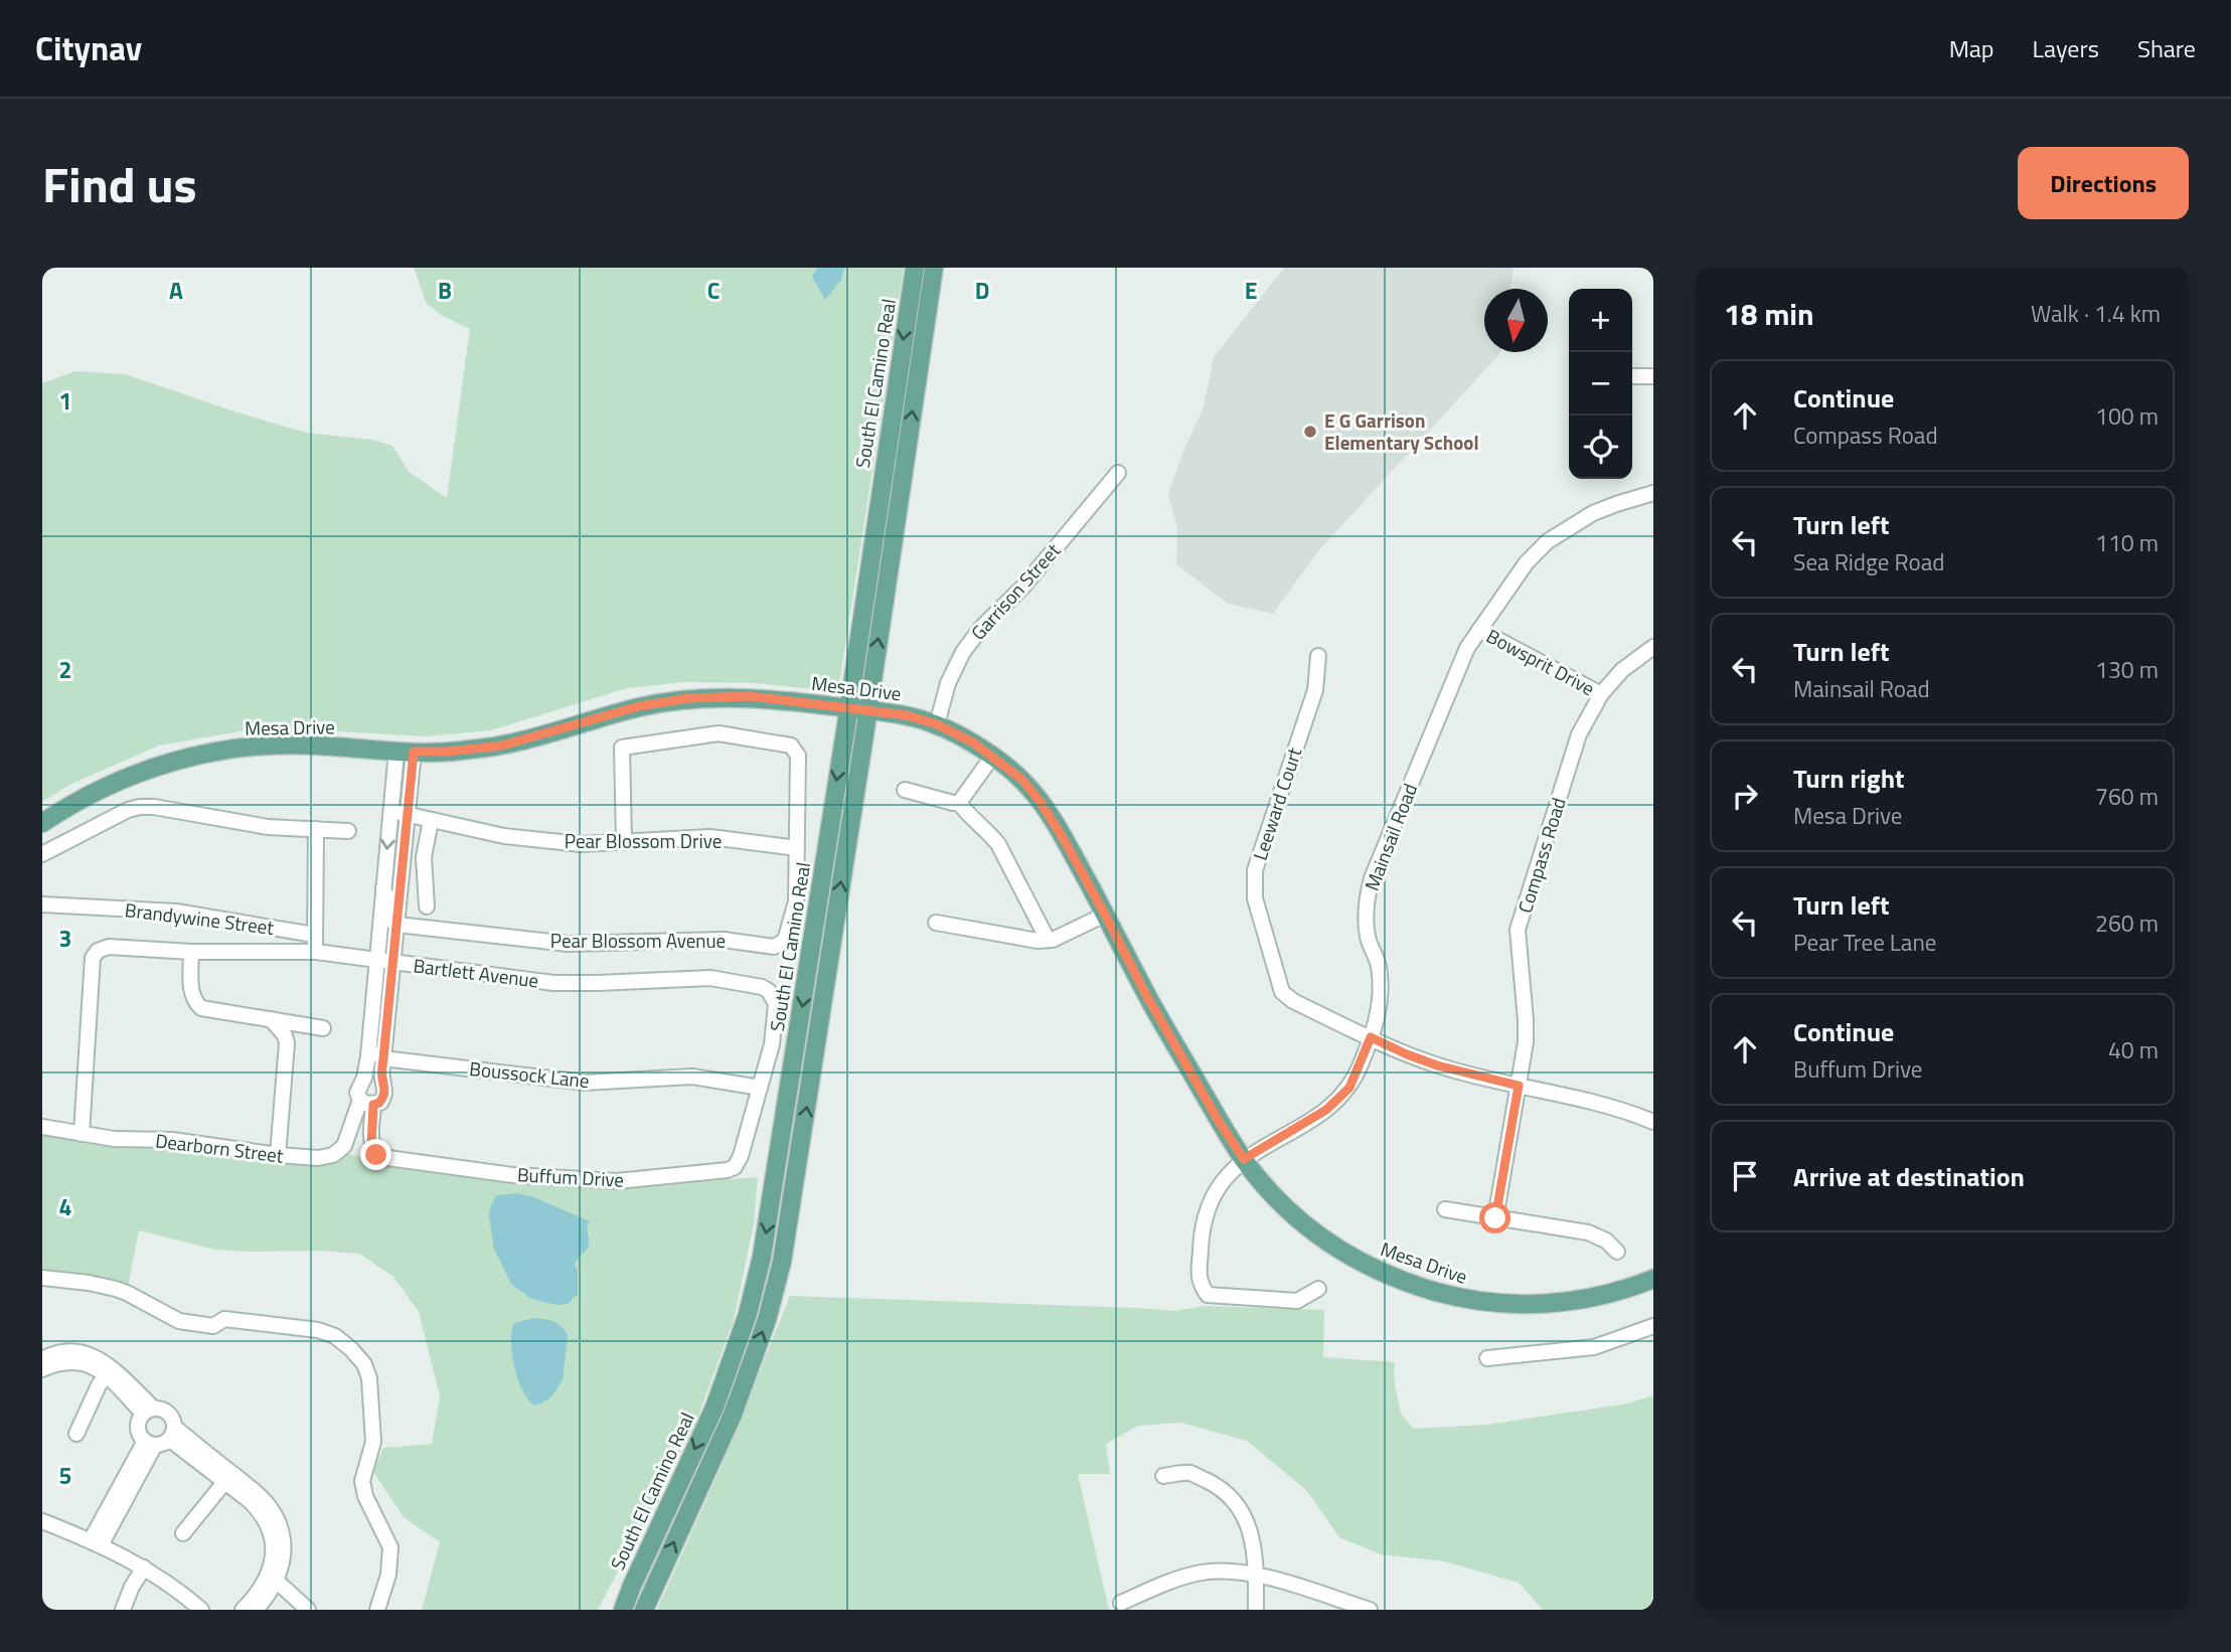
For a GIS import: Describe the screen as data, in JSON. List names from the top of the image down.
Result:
{
  "streets": {
    "main road": ["South El Camino Real", "Mesa Drive"],
    "street": [
      "Garrison Street",
      "Bowsprit Drive",
      "Leeward Court",
      "Mainsail Road",
      "Pear Blossom Drive",
      "Compass Road",
      "Brandywine Street",
      "Pear Blossom Avenue",
      "Bartlett Avenue",
      "Boussock Lane",
      "Dearborn Street",
      "Buffum Drive"
    ]
  },
  "crossings": [
    ["South El Camino Real", "Mesa Drive"],
    ["Garrison Street", "Mesa Drive"],
    ["Bowsprit Drive", "Mainsail Road"],
    ["Bowsprit Drive", "Compass Road"],
    ["Mesa Drive", "Mainsail Road"],
    ["Leeward Court", "Mainsail Road"],
    ["Pear Blossom Drive", "Pear Blossom Avenue"],
    ["Bartlett Avenue", "Boussock Lane"],
    ["Bartlett Avenue", "Dearborn Street"],
    ["Bartlett Avenue", "Buffum Drive"],
    ["Boussock Lane", "Buffum Drive"],
    ["Dearborn Street", "Buffum Drive"]
  ],
  "places": ["E G Garrison Elementary School"],
  "north": "bottom",
  "page": {
    "header": "Citynav",
    "nav": ["Map", "Layers", "Share"],
    "title": "Find us",
    "buttons": "Directions",
    "heading": ["18 min", "Walk · 1.4 km"],
    "map_buttons": ["+", "−"],
    "list": [
      ["Continue", "Compass Road", "100 m"],
      ["Turn left", "Sea Ridge Road", "110 m"],
      ["Turn left", "Mainsail Road", "130 m"],
      ["Turn right", "Mesa Drive", "760 m"],
      ["Turn left", "Pear Tree Lane", "260 m"],
      ["Continue", "Buffum Drive", "40 m"],
      "Arrive at destination"
    ]
  },
  "grid": {
    "columns": [
      "A",
      "B",
      "C",
      "D",
      "E"
    ],
    "rows": [
      "1",
      "2",
      "3",
      "4",
      "5"
    ]
  }
}
